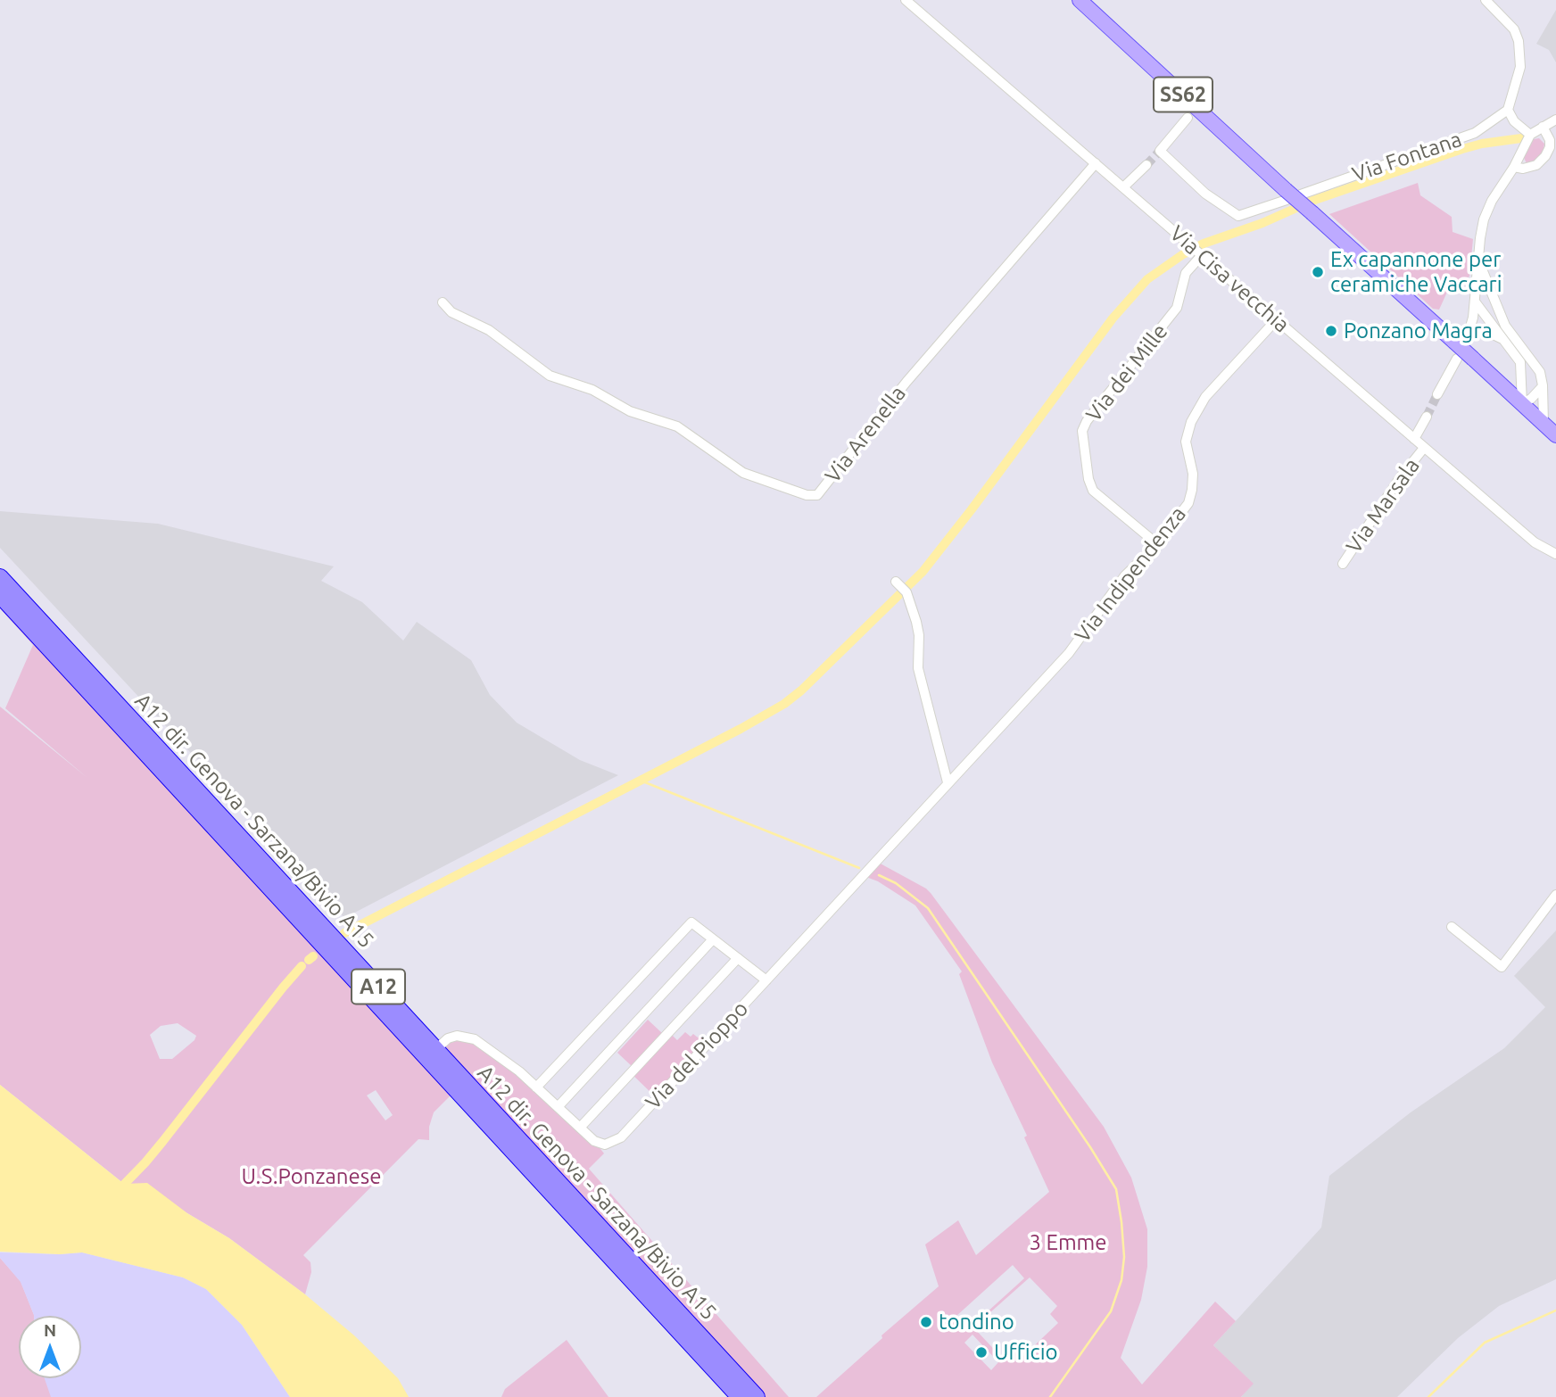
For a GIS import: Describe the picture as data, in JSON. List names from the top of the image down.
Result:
{
  "streets": {
    "highway": ["A12 dir. Genova - Sarzana/Bivio A15", "A12"],
    "main road": ["SS62"],
    "street": [
      "Via Fontana",
      "Via Cisa vecchia",
      "Via dei Mille",
      "Via Arenella",
      "Via Marsala",
      "Via Indipendenza",
      "Via del Pioppo"
    ]
  },
  "crossings": [
    ["Via Cisa vecchia", "Via dei Mille"],
    ["Via Cisa vecchia", "Via Arenella"],
    ["Via Cisa vecchia", "Via Marsala"],
    ["Via Cisa vecchia", "Via Indipendenza"],
    ["Via dei Mille", "Via Indipendenza"],
    ["Via Indipendenza", "Via del Pioppo"]
  ],
  "parks": ["U.S.Ponzanese", "3 Emme"],
  "places": [
    "Ex capannone per ceramiche Vaccari",
    "Ponzano Magra",
    "tondino",
    "Ufficio"
  ],
  "north": "top"
}
